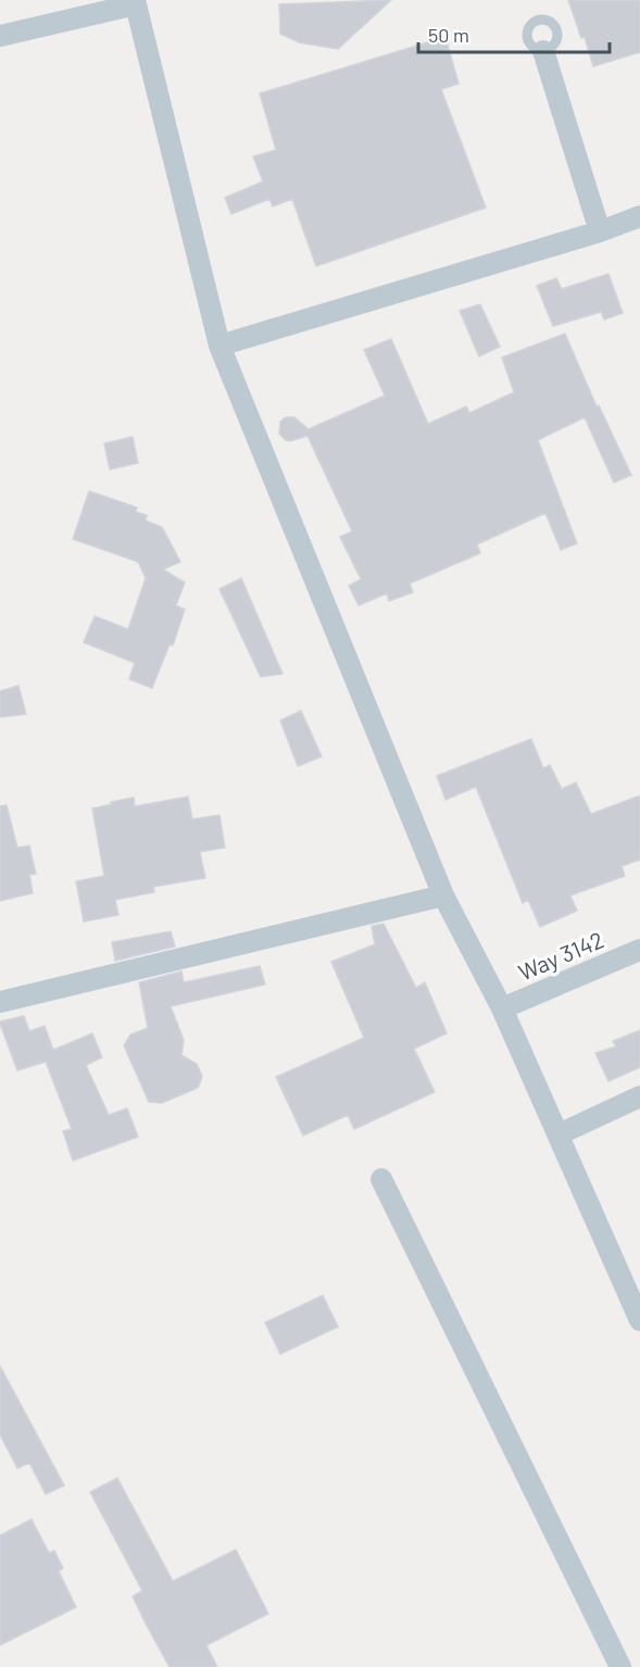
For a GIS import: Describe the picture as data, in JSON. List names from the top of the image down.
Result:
{
  "streets": {
    "street": ["Way 3142"]
  },
  "scale_bar": "50 m"
}
